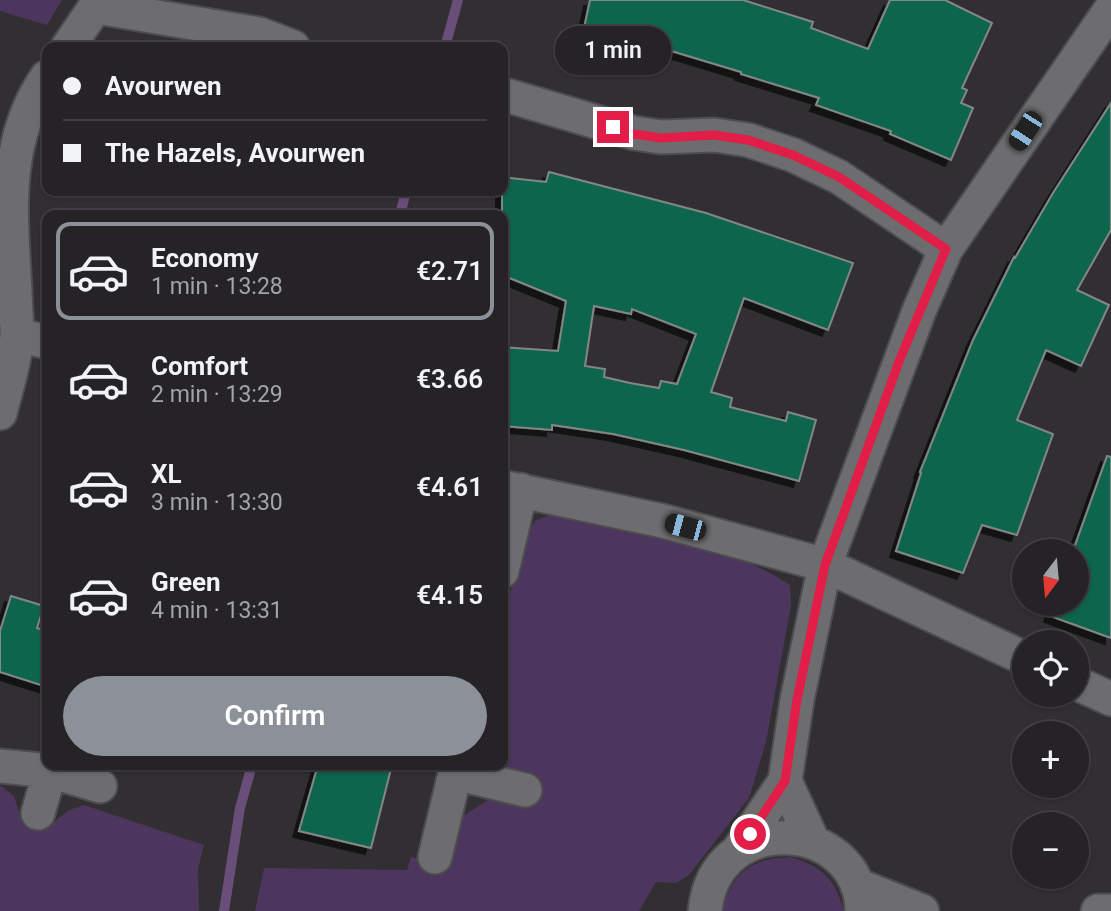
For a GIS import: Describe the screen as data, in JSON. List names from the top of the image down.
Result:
{
  "north": "bottom",
  "page": {
    "bubble": "1 min",
    "banner": ["Avourwen", "The Hazels, Avourwen"],
    "list": [
      {
        "name": "Economy",
        "note": "1 min · 13:28",
        "value": "€2.71"
      },
      {
        "name": "Comfort",
        "note": "2 min · 13:29",
        "value": "€3.66"
      },
      {
        "name": "XL",
        "note": "3 min · 13:30",
        "value": "€4.61"
      },
      {
        "name": "Green",
        "note": "4 min · 13:31",
        "value": "€4.15"
      }
    ],
    "map_buttons": ["+", "−"],
    "buttons": "Confirm"
  }
}
